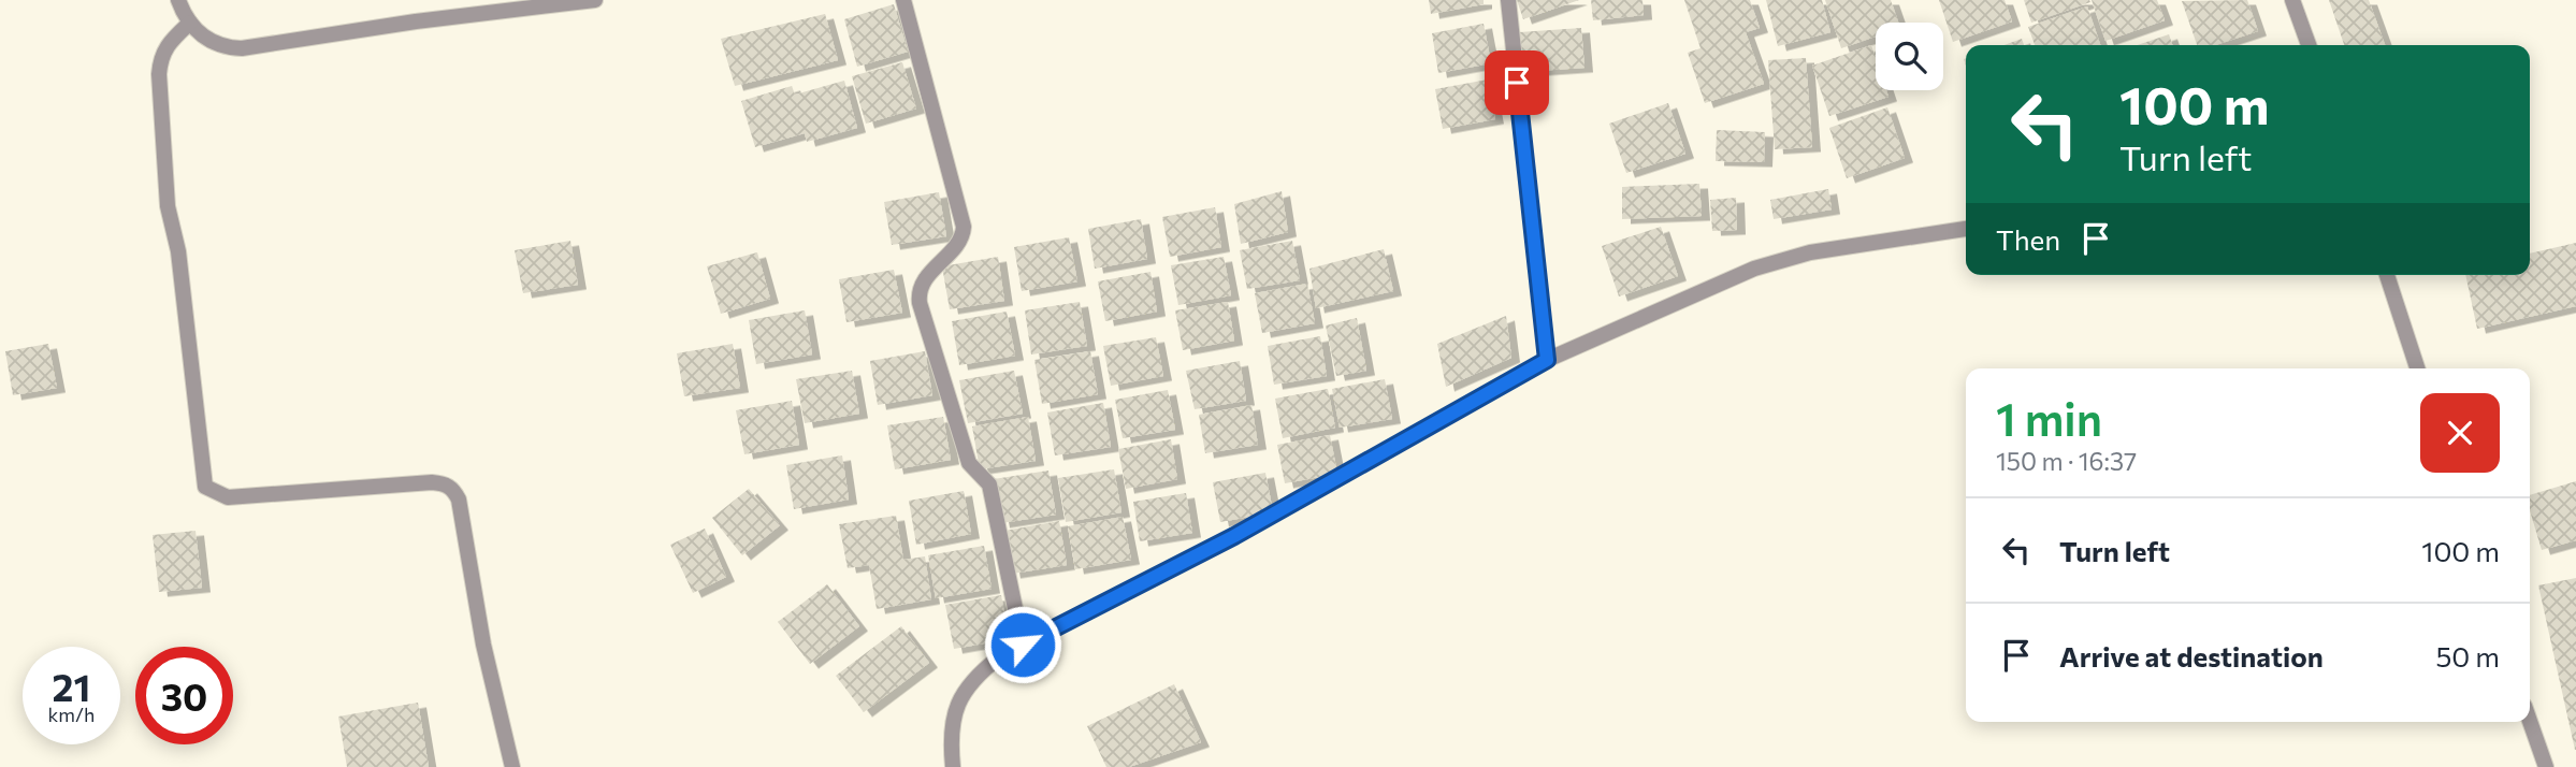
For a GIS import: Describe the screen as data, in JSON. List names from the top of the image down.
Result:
{
  "page": {
    "turn": ["100 m", "Turn left"],
    "then": "Then",
    "heading": ["1 min", "150 m · 16:37"],
    "list": [
      {
        "name": "Turn left",
        "value": "100 m"
      },
      {
        "name": "Arrive at destination",
        "value": "50 m"
      }
    ],
    "speed": "21 km/h",
    "limit": "30"
  }
}
